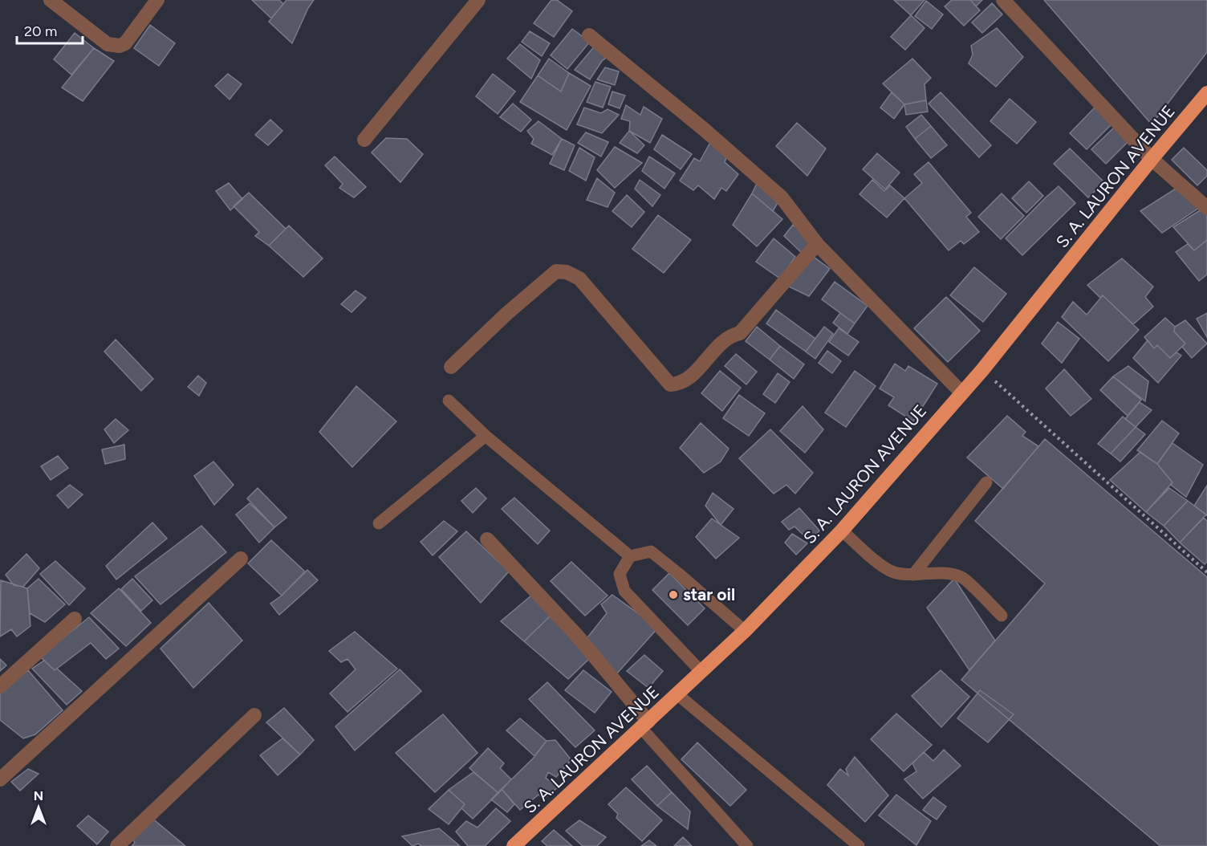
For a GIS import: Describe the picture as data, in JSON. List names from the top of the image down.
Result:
{
  "streets": {
    "highway": ["S. A. LAURON AVENUE"]
  },
  "places": ["star oil"],
  "scale_bar": "20 m",
  "north": "top"
}
